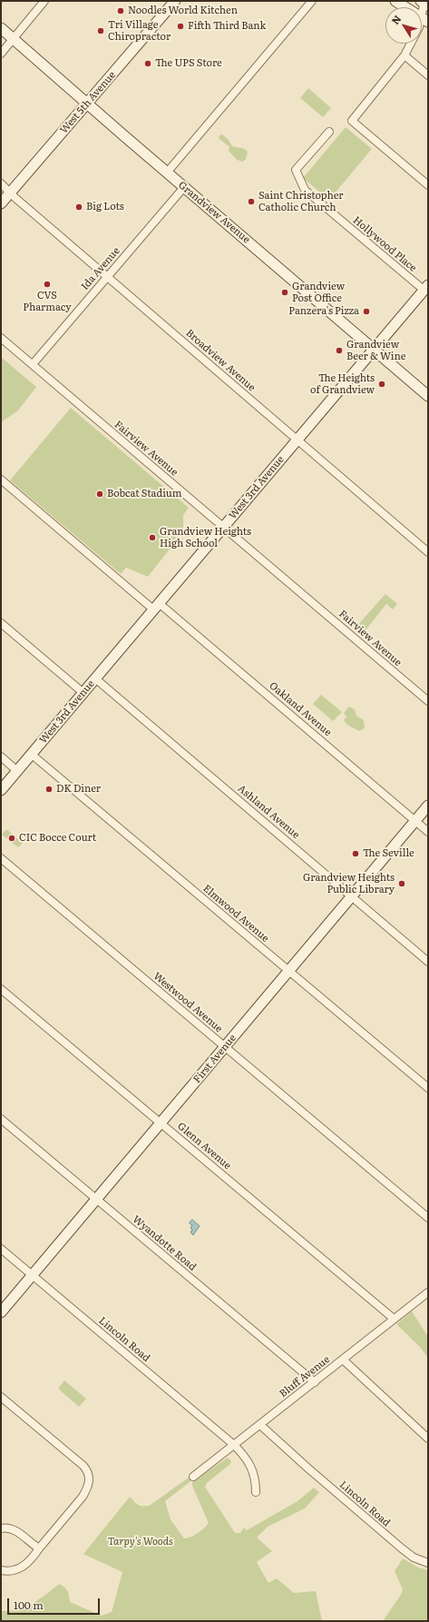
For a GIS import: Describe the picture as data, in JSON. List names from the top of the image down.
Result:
{
  "streets": {
    "street": [
      "West 5th Avenue",
      "Grandview Avenue",
      "Hollywood Place",
      "Ida Avenue",
      "Broadview Avenue",
      "Fairview Avenue",
      "West 3rd Avenue",
      "Oakland Avenue",
      "Ashland Avenue",
      "Elmwood Avenue",
      "Westwood Avenue",
      "First Avenue",
      "Glenn Avenue",
      "Wyandotte Road",
      "Lincoln Road",
      "Bluff Avenue"
    ]
  },
  "crossings": [
    ["West 5th Avenue", "Grandview Avenue"],
    ["West 5th Avenue", "Broadview Avenue"],
    ["Grandview Avenue", "Ida Avenue"],
    ["Grandview Avenue", "West 3rd Avenue"],
    ["Hollywood Place", "West 3rd Avenue"],
    ["Ida Avenue", "Broadview Avenue"],
    ["Ida Avenue", "Fairview Avenue"],
    ["Broadview Avenue", "West 3rd Avenue"],
    ["Fairview Avenue", "West 3rd Avenue"],
    ["West 3rd Avenue", "Oakland Avenue"],
    ["West 3rd Avenue", "Ashland Avenue"],
    ["West 3rd Avenue", "Elmwood Avenue"],
    ["Oakland Avenue", "First Avenue"],
    ["Ashland Avenue", "First Avenue"],
    ["Elmwood Avenue", "First Avenue"],
    ["Westwood Avenue", "First Avenue"],
    ["First Avenue", "Glenn Avenue"],
    ["First Avenue", "Wyandotte Road"],
    ["First Avenue", "Lincoln Road"],
    ["Glenn Avenue", "Bluff Avenue"],
    ["Wyandotte Road", "Bluff Avenue"],
    ["Lincoln Road", "Bluff Avenue"]
  ],
  "parks": ["Tarpy's Woods"],
  "places": [
    "Noodles World Kitchen",
    "Fifth Third Bank",
    "Tri Village Chiropractor",
    "The UPS Store",
    "Saint Christopher Catholic Church",
    "Big Lots",
    "CVS Pharmacy",
    "Grandview Post Office",
    "Panzera's Pizza",
    "Grandview Beer & Wine",
    "The Heights of Grandview",
    "Bobcat Stadium",
    "Grandview Heights High School",
    "DK Diner",
    "CIC Bocce Court",
    "The Seville",
    "Grandview Heights Public Library"
  ],
  "scale_bar": "100 m",
  "north": "top left"
}
